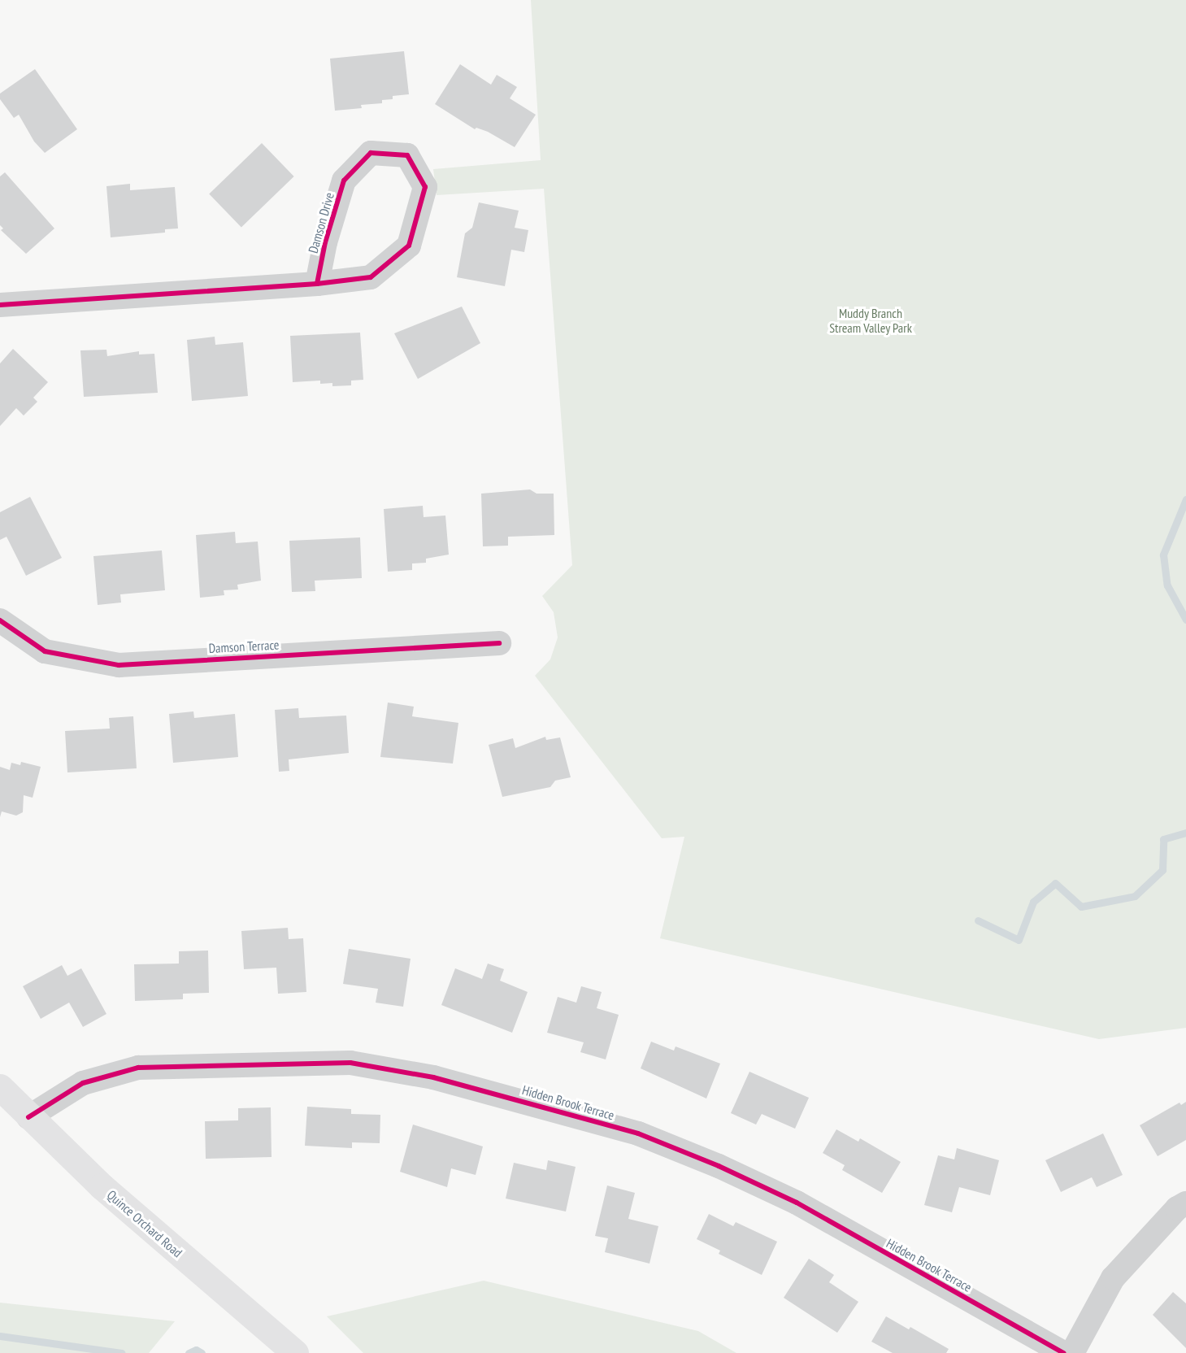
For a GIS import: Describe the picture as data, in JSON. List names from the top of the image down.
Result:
{
  "streets": {
    "street": [
      "Damson Drive",
      "Damson Terrace",
      "Hidden Brook Terrace",
      "Quince Orchard Road"
    ]
  },
  "crossings": [
    ["Hidden Brook Terrace", "Quince Orchard Road"]
  ],
  "parks": ["Muddy Branch Stream Valley Park"]
}
